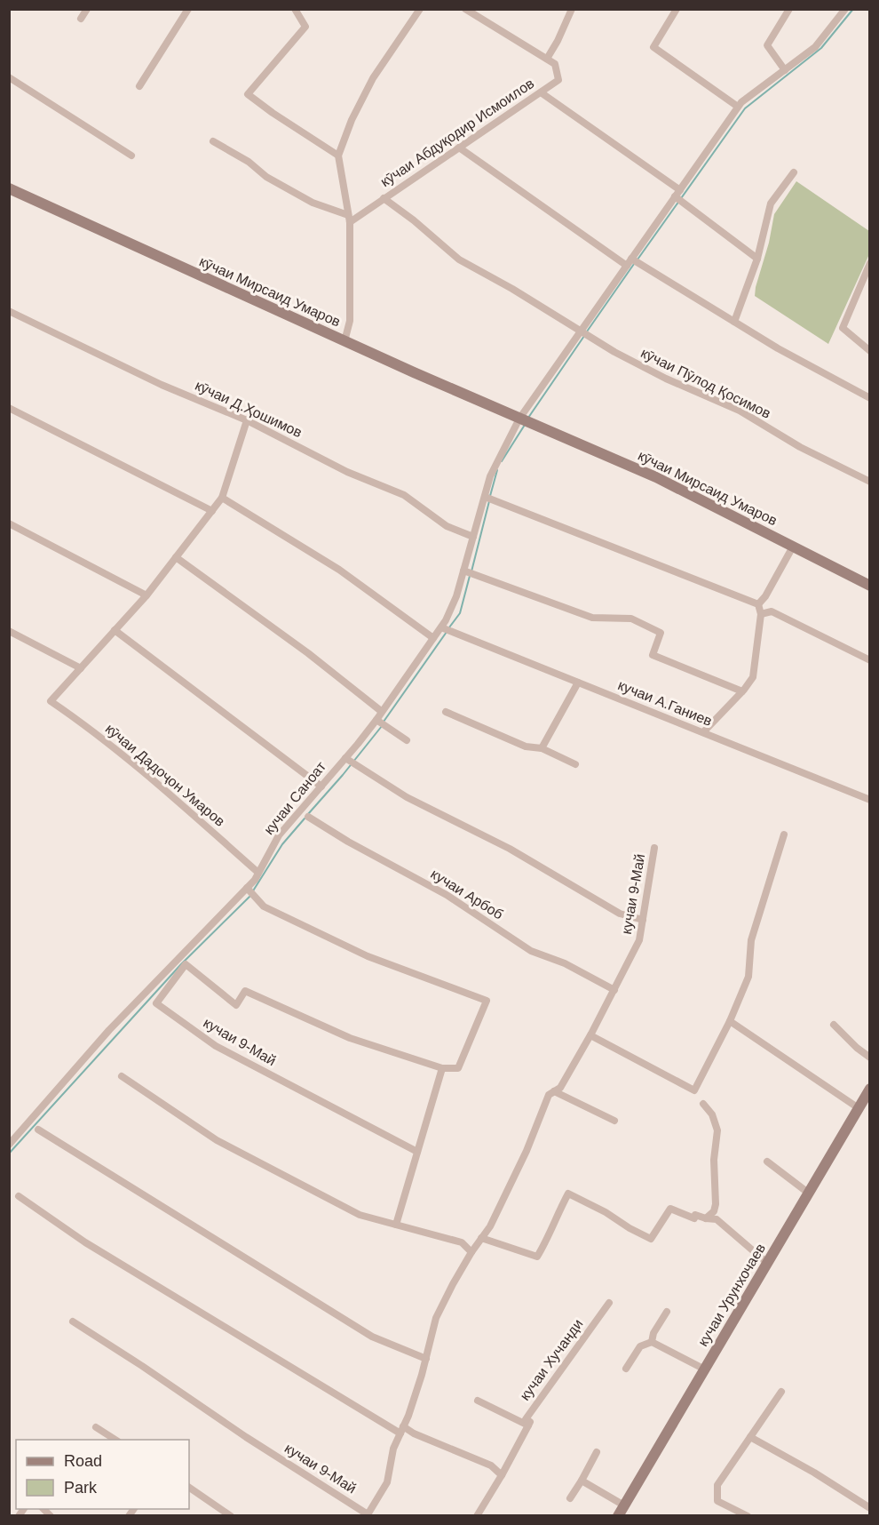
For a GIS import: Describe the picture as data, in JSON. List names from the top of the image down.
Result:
{
  "streets": {
    "street": [
      "кӯчаи Абдуқодир Исмоилов",
      "кӯчаи Мирсаид Умаров",
      "кӯчаи Пӯлод Қосимов",
      "кӯчаи Д.Ҳошимов",
      "кучаи А.Ганиев",
      "кӯчаи Дадоҷон Умаров",
      "кучаи Саноат",
      "кучаи Арбоб",
      "кучаи 9-Май",
      "кучаи Урунхочаев",
      "кучаи Хучанди"
    ]
  },
  "crossings": [
    ["кӯчаи Абдуқодир Исмоилов", "кӯчаи Пӯлод Қосимов"],
    ["кӯчаи Мирсаид Умаров", "кучаи Саноат"],
    ["кӯчаи Пӯлод Қосимов", "кучаи Саноат"],
    ["кӯчаи Д.Ҳошимов", "кучаи Саноат"],
    ["кучаи А.Ганиев", "кучаи Саноат"],
    ["кӯчаи Дадоҷон Умаров", "кучаи Саноат"],
    ["кучаи Арбоб", "кучаи 9-Май"]
  ],
  "legend": ["Road", "Park"]
}
